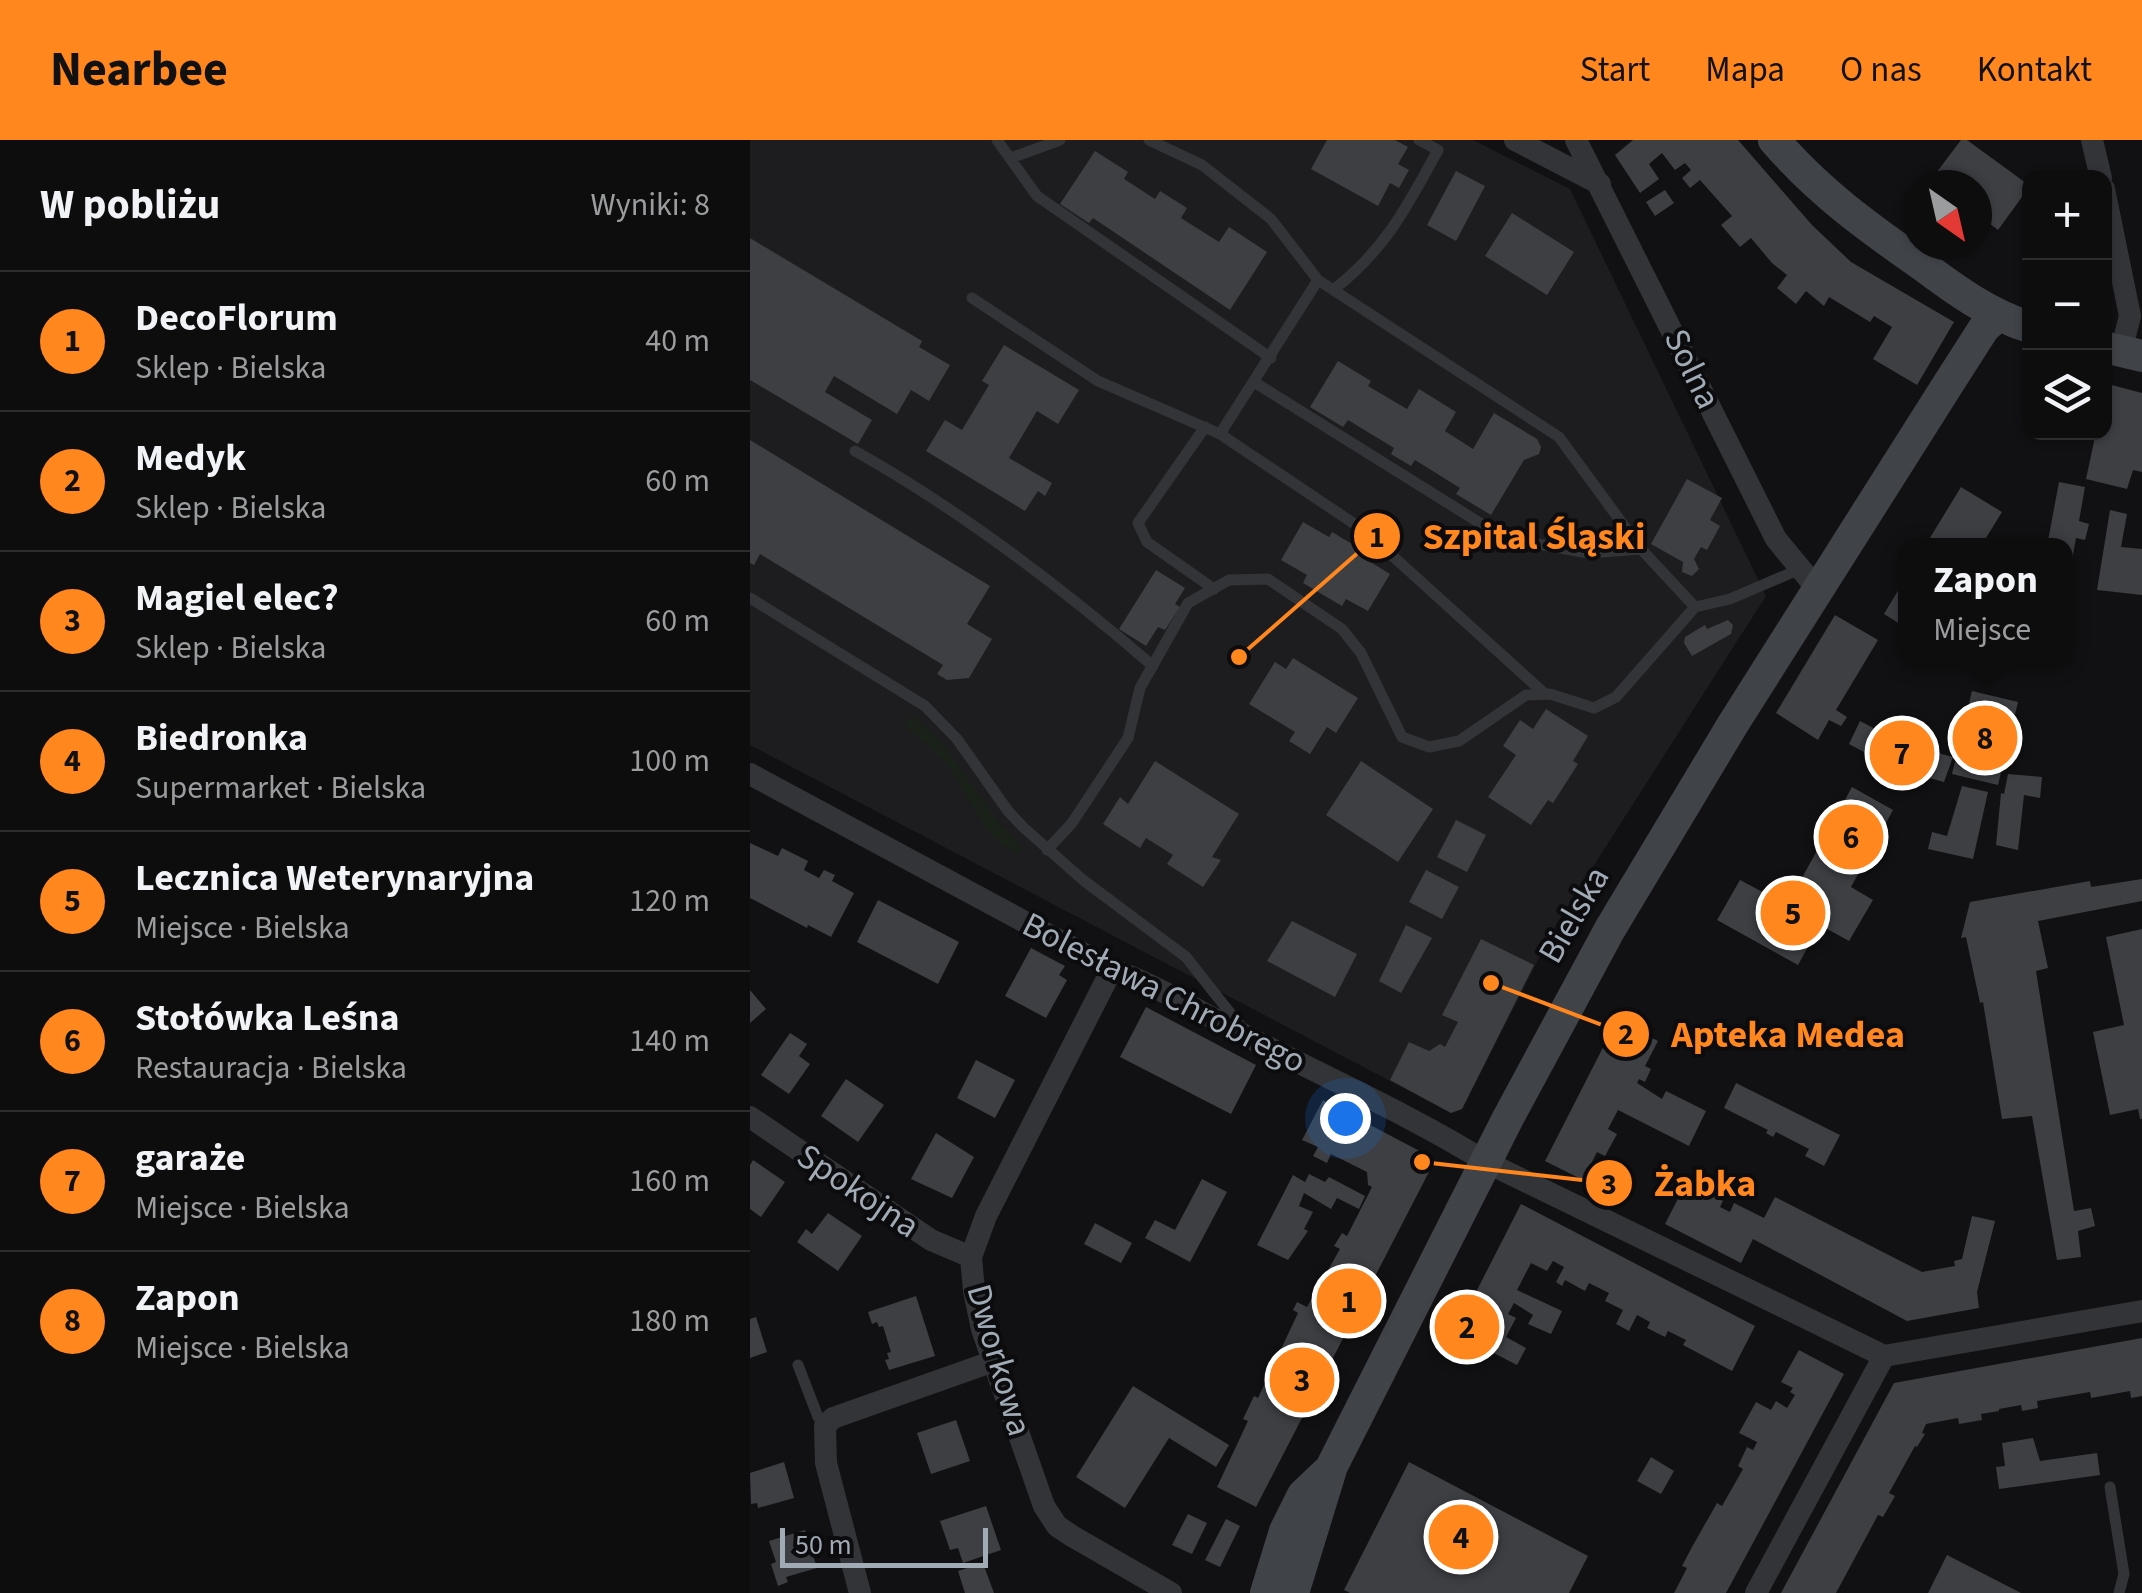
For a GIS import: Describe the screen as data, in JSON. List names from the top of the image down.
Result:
{
  "streets": {
    "street": [
      "Solna",
      "Bielska",
      "Bolesława Chrobrego",
      "Spokojna",
      "Dworkowa"
    ]
  },
  "crossings": [
    ["Solna", "Bielska"],
    ["Bielska", "Bolesława Chrobrego"],
    ["Bolesława Chrobrego", "Dworkowa"],
    ["Spokojna", "Dworkowa"]
  ],
  "places": ["Szpital Śląski", "Apteka Medea", "Żabka"],
  "scale_bar": "50 m",
  "north": "bottom right",
  "page": {
    "header": "Nearbee",
    "nav": [
      "Start",
      "Mapa",
      "O nas",
      "Kontakt"
    ],
    "heading": ["W pobliżu", "Wyniki: 8"],
    "map_buttons": ["+", "−"],
    "list": [
      {
        "mark": "1",
        "name": "DecoFlorum",
        "note": "Sklep · Bielska",
        "value": "40 m"
      },
      {
        "mark": "2",
        "name": "Medyk",
        "note": "Sklep · Bielska",
        "value": "60 m"
      },
      {
        "mark": "3",
        "name": "Magiel elec?",
        "note": "Sklep · Bielska",
        "value": "60 m"
      },
      {
        "mark": "4",
        "name": "Biedronka",
        "note": "Supermarket · Bielska",
        "value": "100 m"
      },
      {
        "mark": "5",
        "name": "Lecznica Weterynaryjna",
        "note": "Miejsce · Bielska",
        "value": "120 m"
      },
      {
        "mark": "6",
        "name": "Stołówka Leśna",
        "note": "Restauracja · Bielska",
        "value": "140 m"
      },
      {
        "mark": "7",
        "name": "garaże",
        "note": "Miejsce · Bielska",
        "value": "160 m"
      },
      {
        "mark": "8",
        "name": "Zapon",
        "note": "Miejsce · Bielska",
        "value": "180 m"
      }
    ],
    "popup": ["Zapon", "Miejsce"],
    "pins": [
      "8",
      "7",
      "6",
      "5",
      "1",
      "2",
      "3",
      "4"
    ],
    "scale": "50 m"
  }
}
